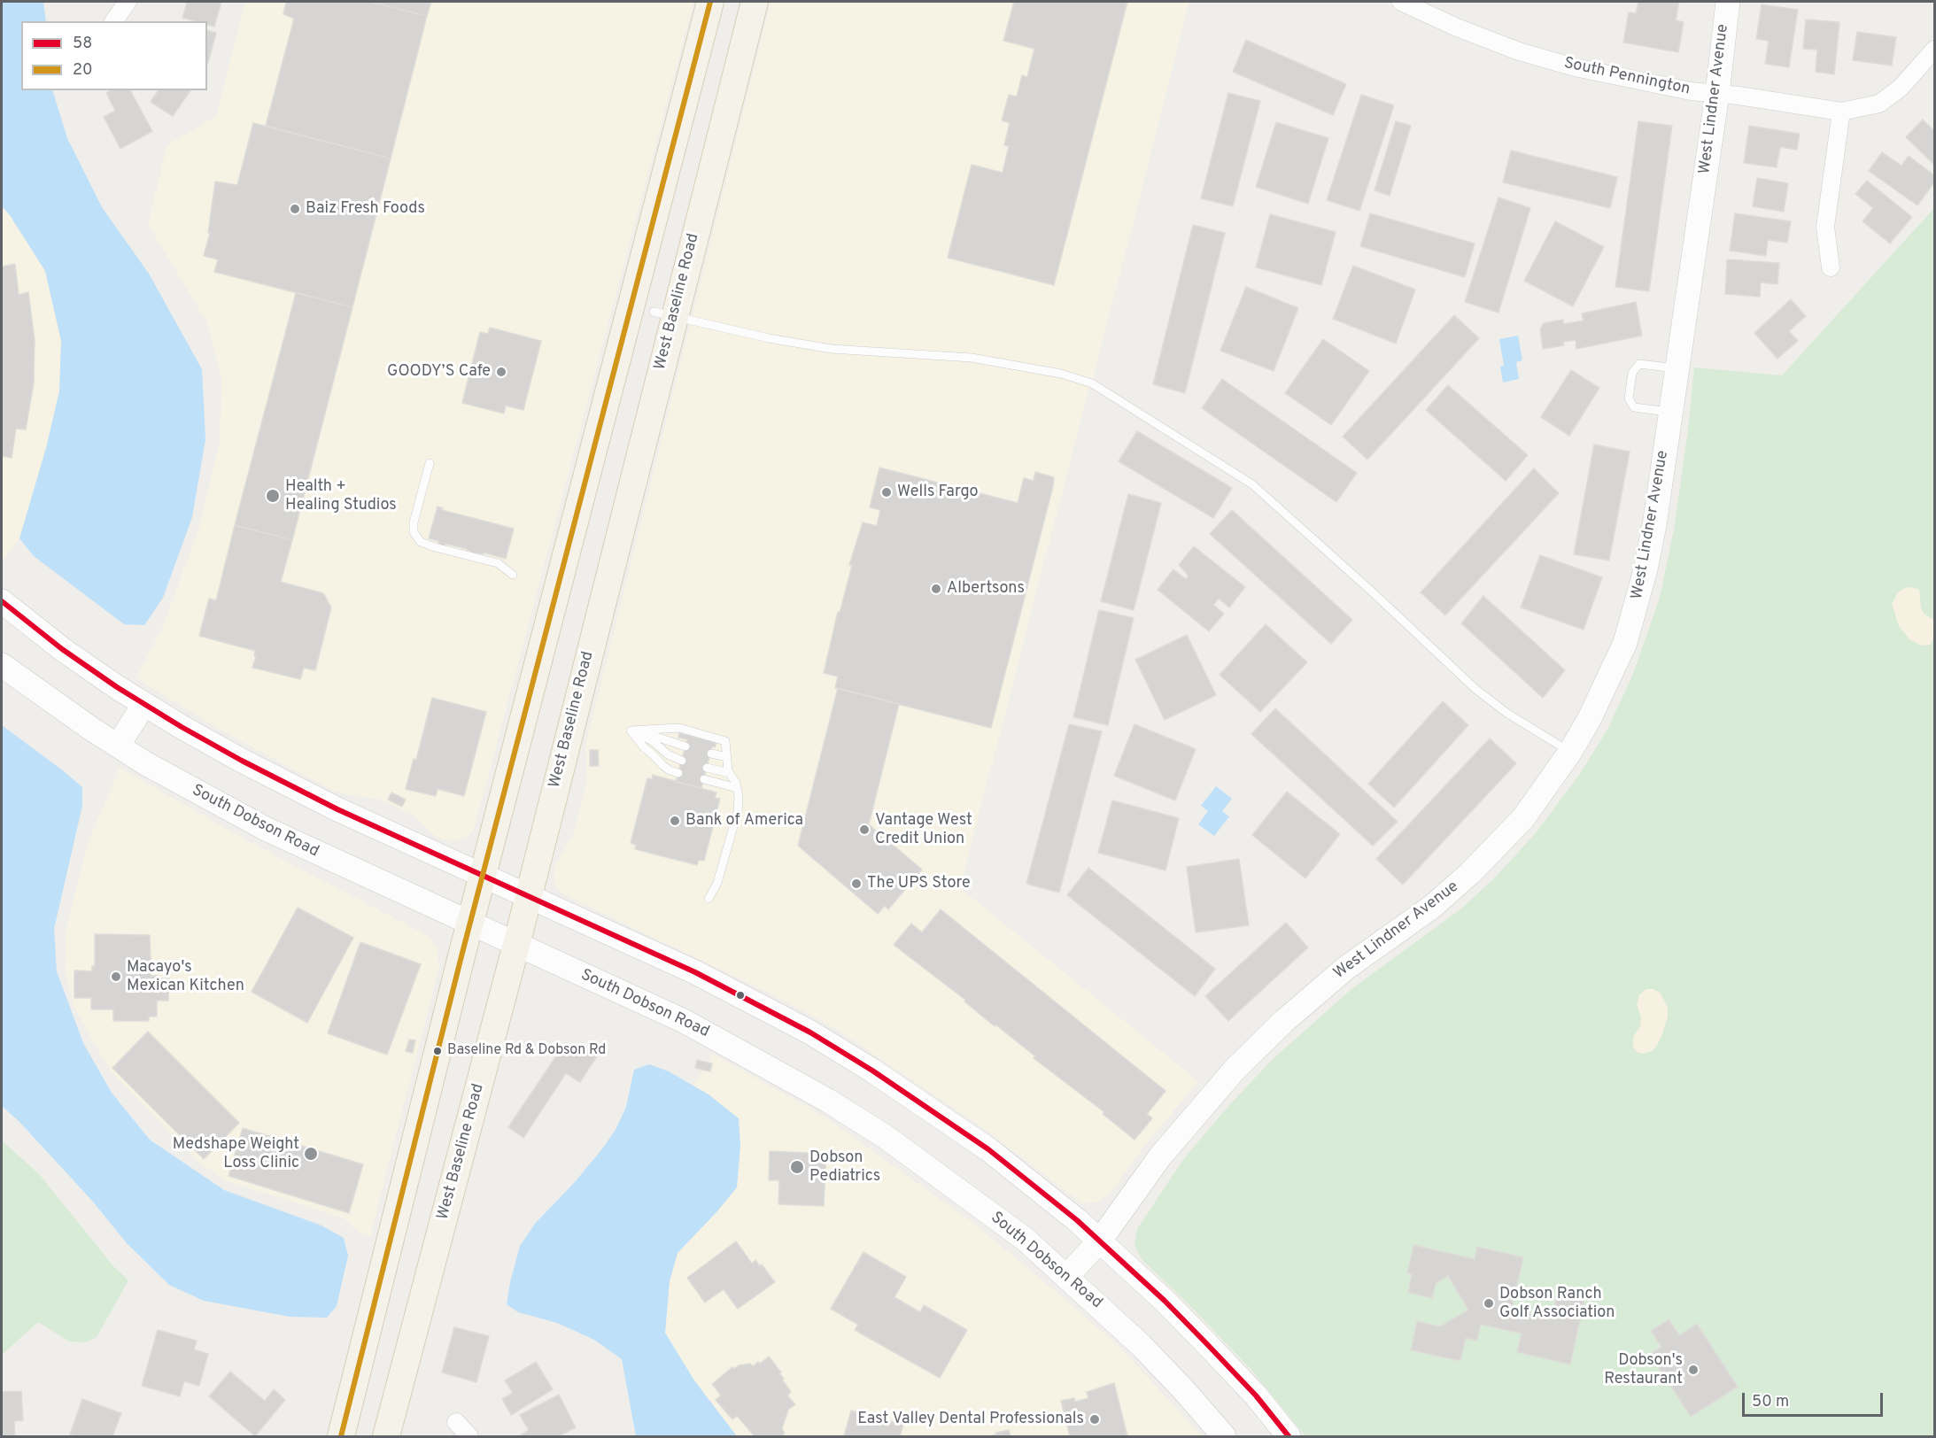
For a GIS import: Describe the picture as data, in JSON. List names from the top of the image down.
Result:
{
  "streets": {
    "main road": ["West Lindner Avenue", "West Baseline Road", "South Dobson Road"],
    "street": ["South Pennington"]
  },
  "crossings": [
    ["South Pennington", "West Lindner Avenue"],
    ["West Lindner Avenue", "South Dobson Road"],
    ["West Baseline Road", "South Dobson Road"]
  ],
  "places": [
    "Baiz Fresh Foods",
    "GOODY’S Cafe",
    "Wells Fargo",
    "Health + Healing Studios",
    "Albertsons",
    "Bank of America",
    "Vantage West Credit Union",
    "The UPS Store",
    "Macayo's Mexican Kitchen",
    "Baseline Rd & Dobson Rd",
    "Medshape Weight Loss Clinic",
    "Dobson Pediatrics",
    "Dobson Ranch Golf Association",
    "Dobson's Restaurant",
    "East Valley Dental Professionals"
  ],
  "lines": ["transit line 20", "transit line 58"],
  "legend": ["58", "20"],
  "scale_bar": "50 m"
}
